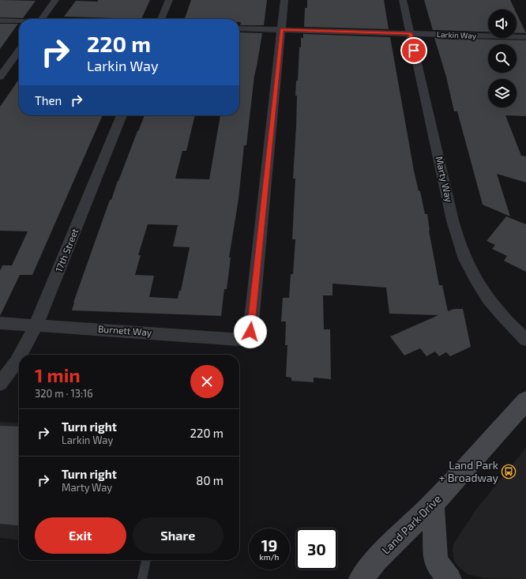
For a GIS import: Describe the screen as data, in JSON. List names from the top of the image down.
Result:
{
  "streets": {
    "main road": ["Land Park Drive"],
    "street": [
      "Larkin Way",
      "Marty Way",
      "17th Street",
      "Burnett Way"
    ]
  },
  "crossings": [
    ["Larkin Way", "Marty Way"],
    ["Larkin Way", "Burnett Way"],
    ["17th Street", "Burnett Way"]
  ],
  "places": {
    "bus stop": ["Land Park + Broadway"]
  },
  "page": {
    "turn": ["220 m", "Larkin Way"],
    "then": "Then",
    "heading": ["1 min", "320 m · 13:16"],
    "list": [
      {
        "name": "Turn right",
        "note": "Larkin Way",
        "value": "220 m"
      },
      {
        "name": "Turn right",
        "note": "Marty Way",
        "value": "80 m"
      }
    ],
    "buttons": ["Exit", "Share"],
    "speed": "19 km/h",
    "limit": "30"
  }
}
